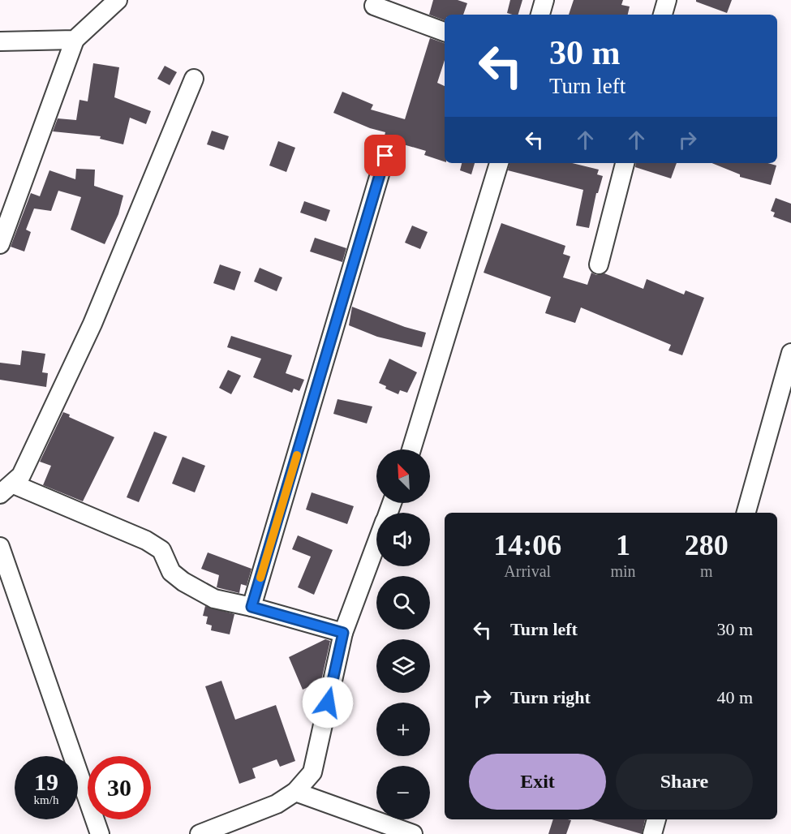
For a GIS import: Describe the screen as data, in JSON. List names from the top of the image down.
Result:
{
  "north": "top left",
  "page": {
    "turn": ["30 m", "Turn left"],
    "map_buttons": ["+", "−"],
    "eta": [
      "14:06",
      "Arrival",
      "1",
      "min",
      "280",
      "m"
    ],
    "list": [
      {
        "name": "Turn left",
        "value": "30 m"
      },
      {
        "name": "Turn right",
        "value": "40 m"
      }
    ],
    "buttons": ["Exit", "Share"],
    "speed": "19 km/h",
    "limit": "30"
  }
}
